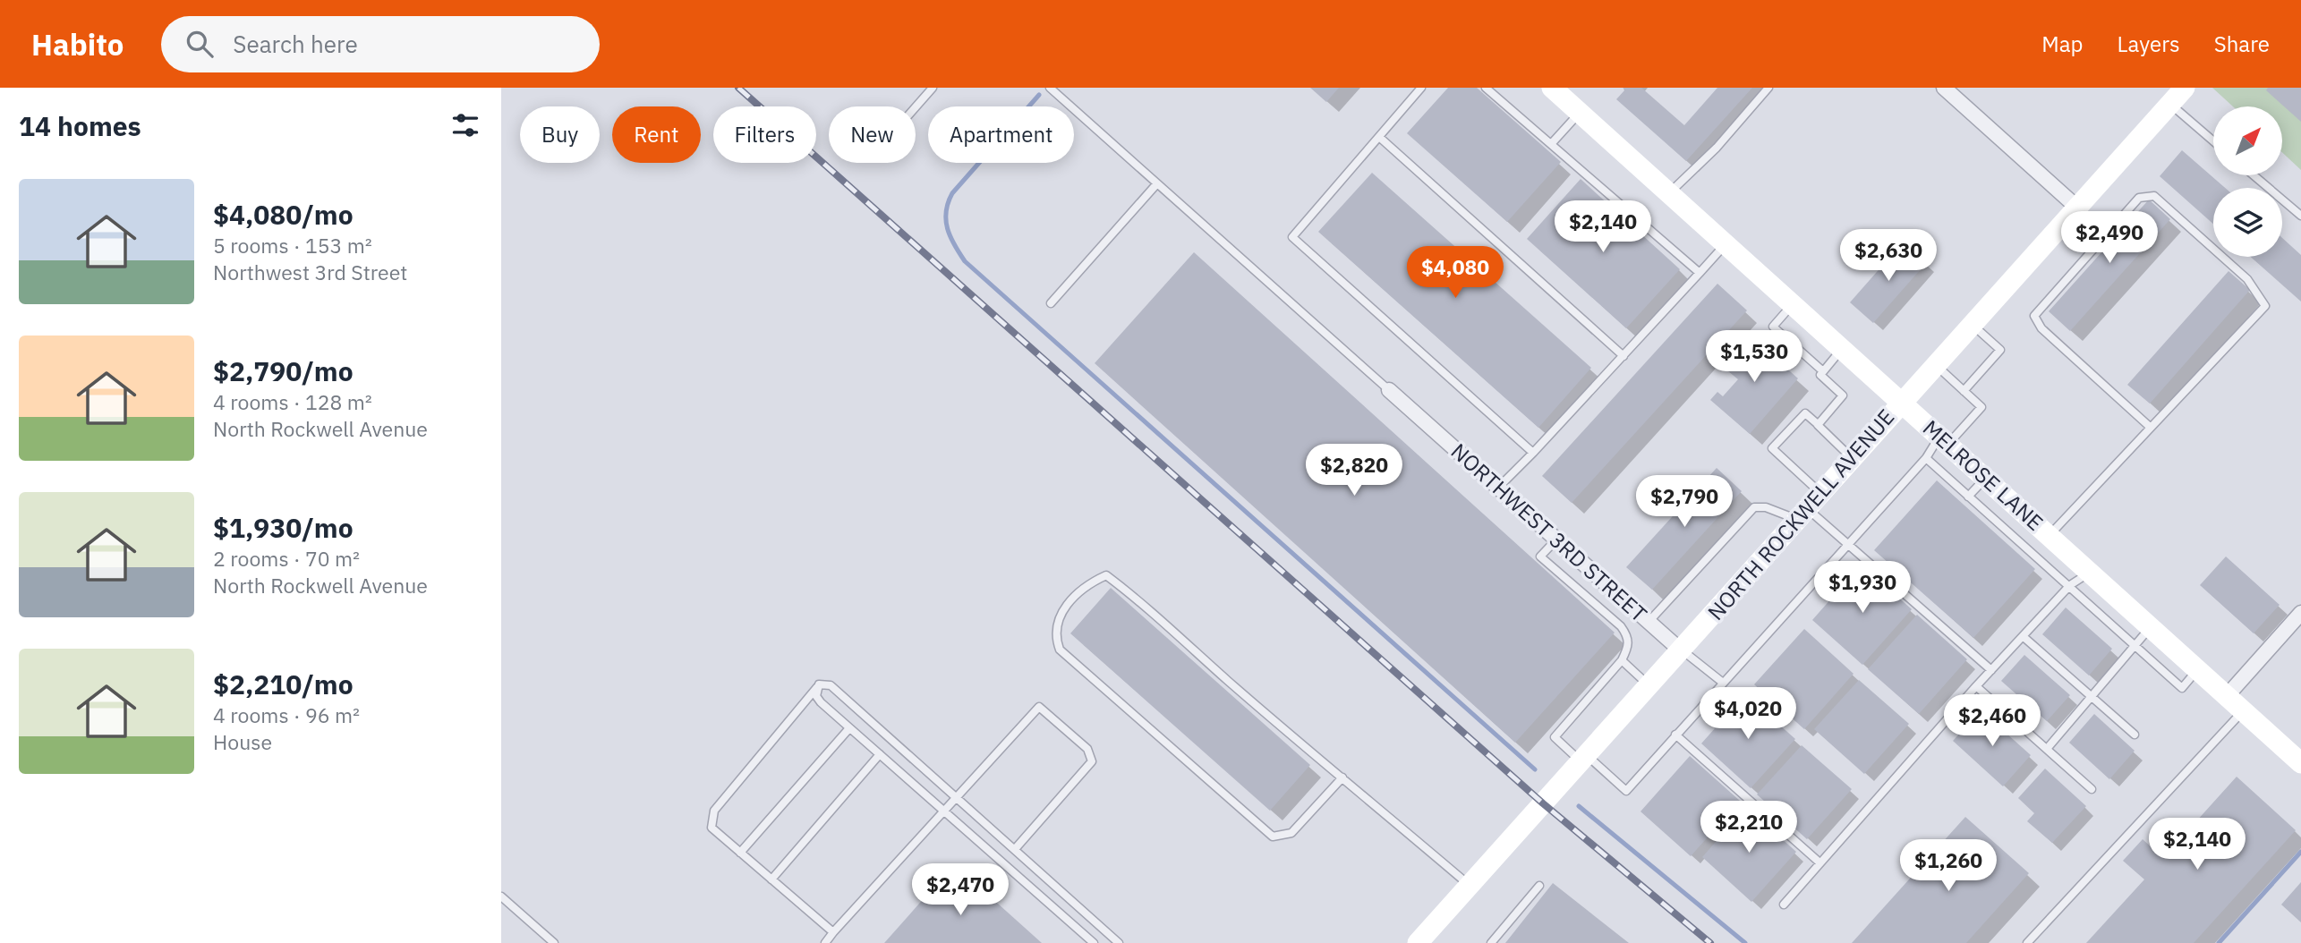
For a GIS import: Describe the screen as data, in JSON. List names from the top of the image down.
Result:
{
  "streets": {
    "main road": ["MELROSE LANE", "NORTH ROCKWELL AVENUE"],
    "street": ["NORTHWEST 3RD STREET"]
  },
  "crossings": [
    ["MELROSE LANE", "NORTH ROCKWELL AVENUE"],
    ["NORTH ROCKWELL AVENUE", "NORTHWEST 3RD STREET"]
  ],
  "north": "top right",
  "page": {
    "header": "Habito",
    "search": "Search here",
    "nav": ["Map", "Layers", "Share"],
    "heading": "14 homes",
    "chip": [
      "Buy",
      "Rent",
      "Filters",
      "New",
      "Apartment"
    ],
    "list": [
      {
        "name": "$4,080/mo",
        "note": "5 rooms · 153 m² · Northwest 3rd Street"
      },
      {
        "name": "$2,790/mo",
        "note": "4 rooms · 128 m² · North Rockwell Avenue"
      },
      {
        "name": "$1,930/mo",
        "note": "2 rooms · 70 m² · North Rockwell Avenue"
      },
      {
        "name": "$2,210/mo",
        "note": "4 rooms · 96 m² · House"
      }
    ],
    "price": [
      "$2,140",
      "$2,490",
      "$2,630",
      "$4,080",
      "$1,530",
      "$2,820",
      "$2,790",
      "$1,930",
      "$4,020",
      "$2,460",
      "$2,210",
      "$2,140",
      "$1,260",
      "$2,470"
    ]
  }
}
